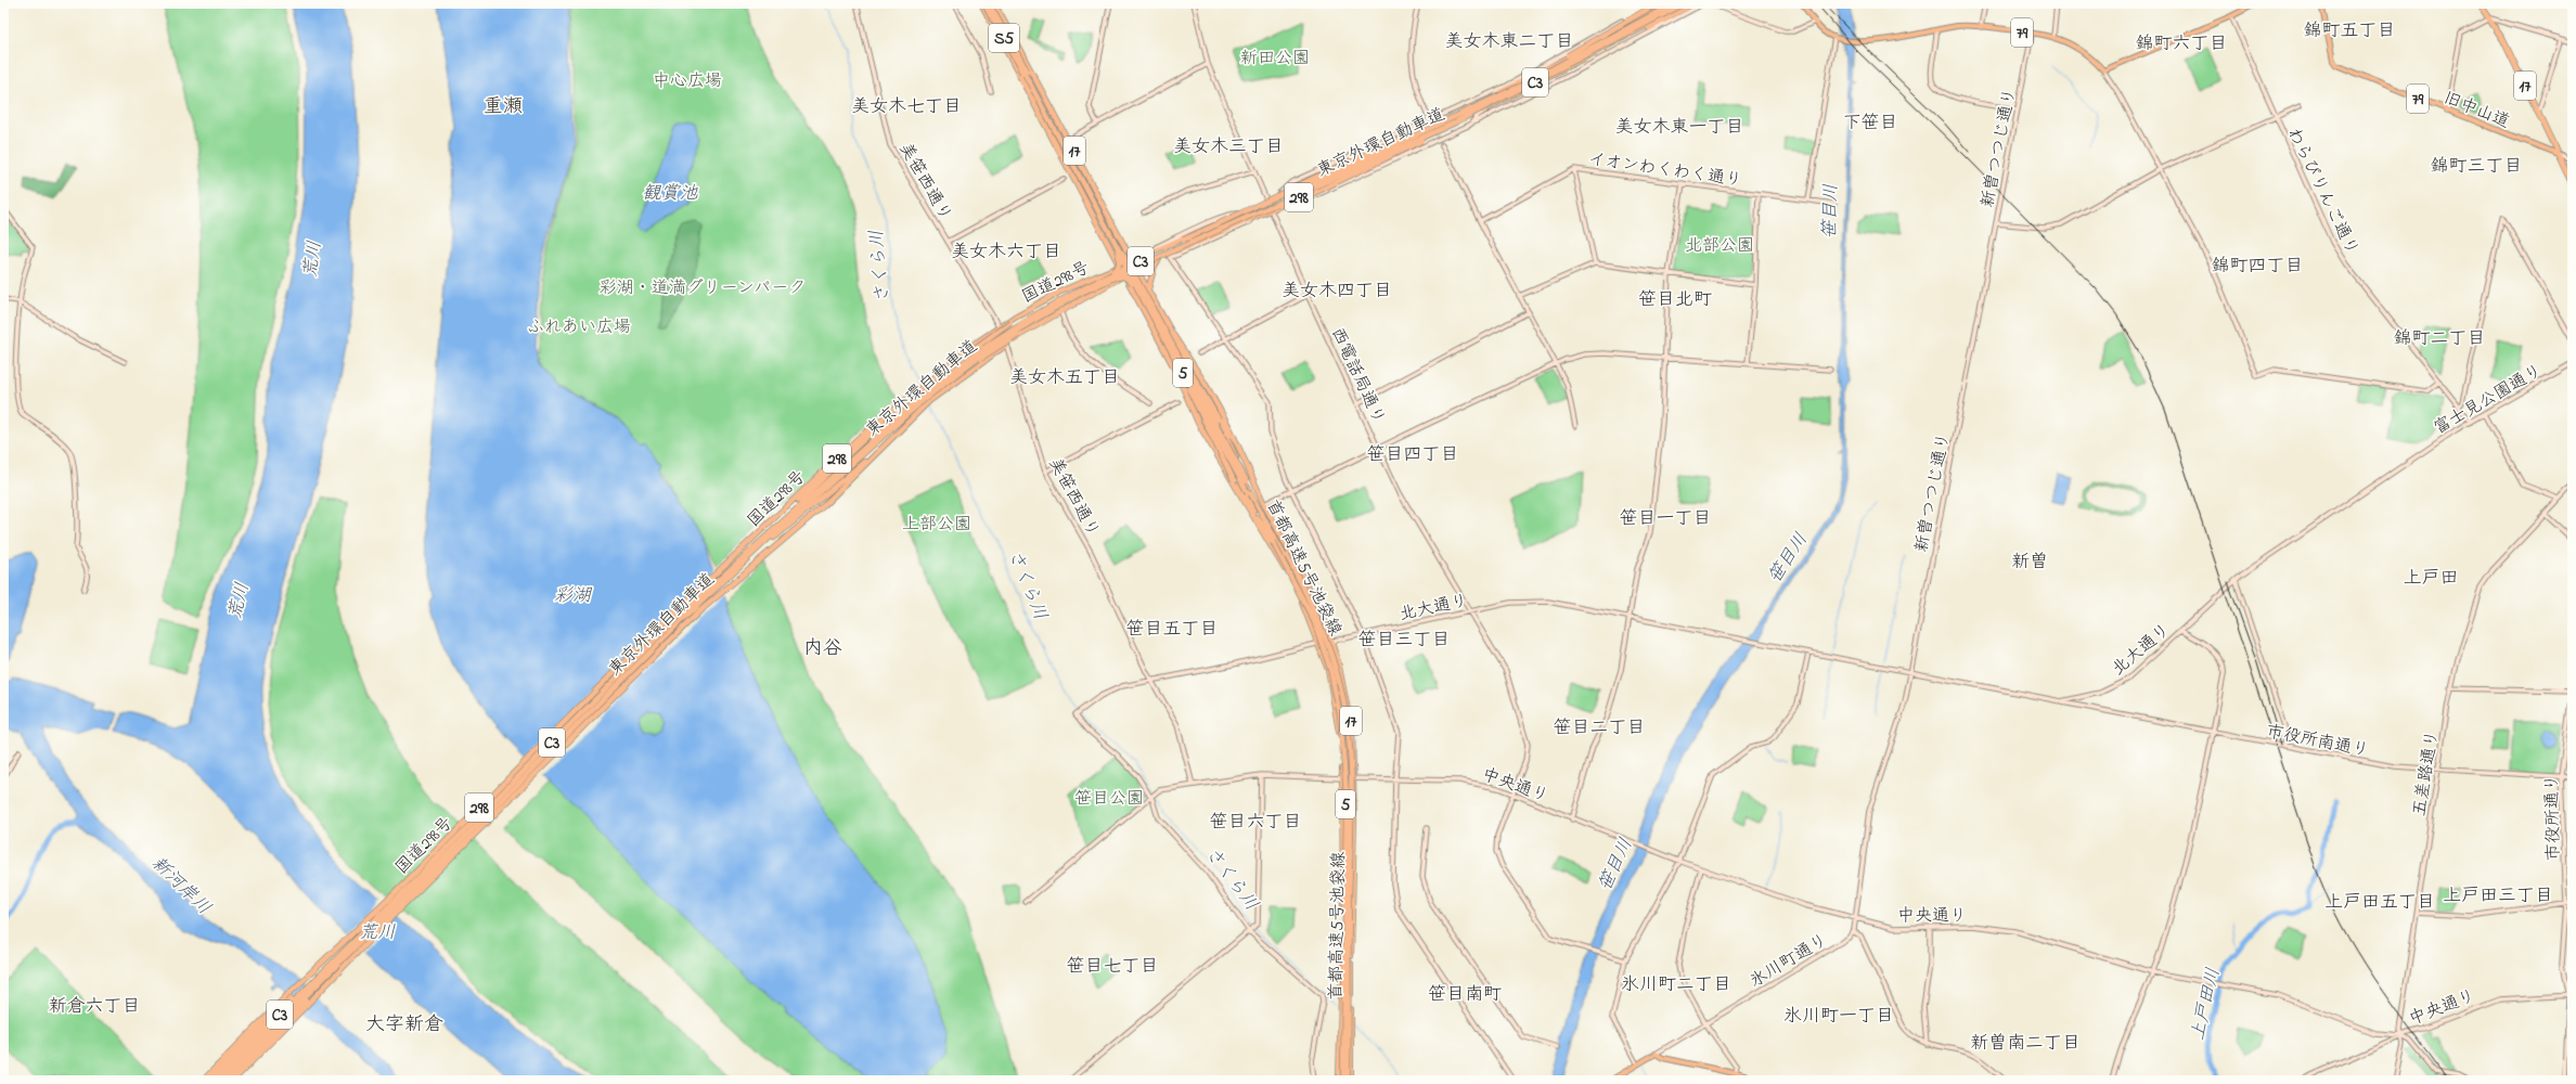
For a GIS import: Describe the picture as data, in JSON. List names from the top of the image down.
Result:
{
  "streets": {
    "highway": [
      "S5",
      "C3",
      "17",
      "東京外環自動車道",
      "298",
      "国道298号",
      "5",
      "首都高速5号池袋線"
    ],
    "main road": ["79", "旧中山道"],
    "street": [
      "新曽つつじ通り",
      "イオンわくわく通り",
      "美笹西通り",
      "わらびりんご通り",
      "西電話局通り",
      "富士見公園通り",
      "北大通り",
      "市役所南通り",
      "五差路通り",
      "中央通り",
      "市役所通り",
      "氷川町通り"
    ]
  },
  "crossings": [
    ["79", "新曽つつじ通り"],
    ["S5", "17"],
    ["S5", "首都高速5号池袋線"],
    ["17", "旧中山道"],
    ["17", "国道298号"],
    ["17", "首都高速5号池袋線"],
    ["17", "北大通り"],
    ["17", "中央通り"],
    ["東京外環自動車道", "国道298号"],
    ["新曽つつじ通り", "北大通り"],
    ["新曽つつじ通り", "中央通り"],
    ["美笹西通り", "国道298号"],
    ["美笹西通り", "北大通り"],
    ["美笹西通り", "中央通り"],
    ["わらびりんご通り", "富士見公園通り"],
    ["国道298号", "西電話局通り"],
    ["西電話局通り", "北大通り"],
    ["西電話局通り", "中央通り"],
    ["富士見公園通り", "北大通り"],
    ["北大通り", "市役所南通り"],
    ["北大通り", "中央通り"],
    ["市役所南通り", "五差路通り"],
    ["市役所南通り", "市役所通り"],
    ["五差路通り", "中央通り"],
    ["中央通り", "市役所通り"]
  ],
  "districts": [
    "錦町五丁目",
    "美女木東二丁目",
    "錦町六丁目",
    "重瀬",
    "美女木七丁目",
    "下笹目",
    "美女木東一丁目",
    "美女木三丁目",
    "錦町三丁目",
    "美女木六丁目",
    "錦町四丁目",
    "美女木四丁目",
    "笹目北町",
    "錦町二丁目",
    "美女木五丁目",
    "笹目四丁目",
    "笹目一丁目",
    "新曽",
    "上戸田",
    "笹目五丁目",
    "笹目三丁目",
    "内谷",
    "笹目二丁目",
    "笹目六丁目",
    "上戸田三丁目",
    "上戸田五丁目",
    "笹目七丁目",
    "氷川町二丁目",
    "笹目南町",
    "新倉六丁目",
    "氷川町一丁目",
    "大字新倉",
    "新曽南二丁目"
  ],
  "water": [
    "観賞池",
    "笹目川",
    "荒川",
    "さくら川",
    "彩湖",
    "新河岸川",
    "上戸田川"
  ],
  "parks": [
    "新田公園",
    "中心広場",
    "北部公園",
    "彩湖・道満グリーンパーク",
    "ふれあい広場",
    "上部公園",
    "笹目公園"
  ]
}
